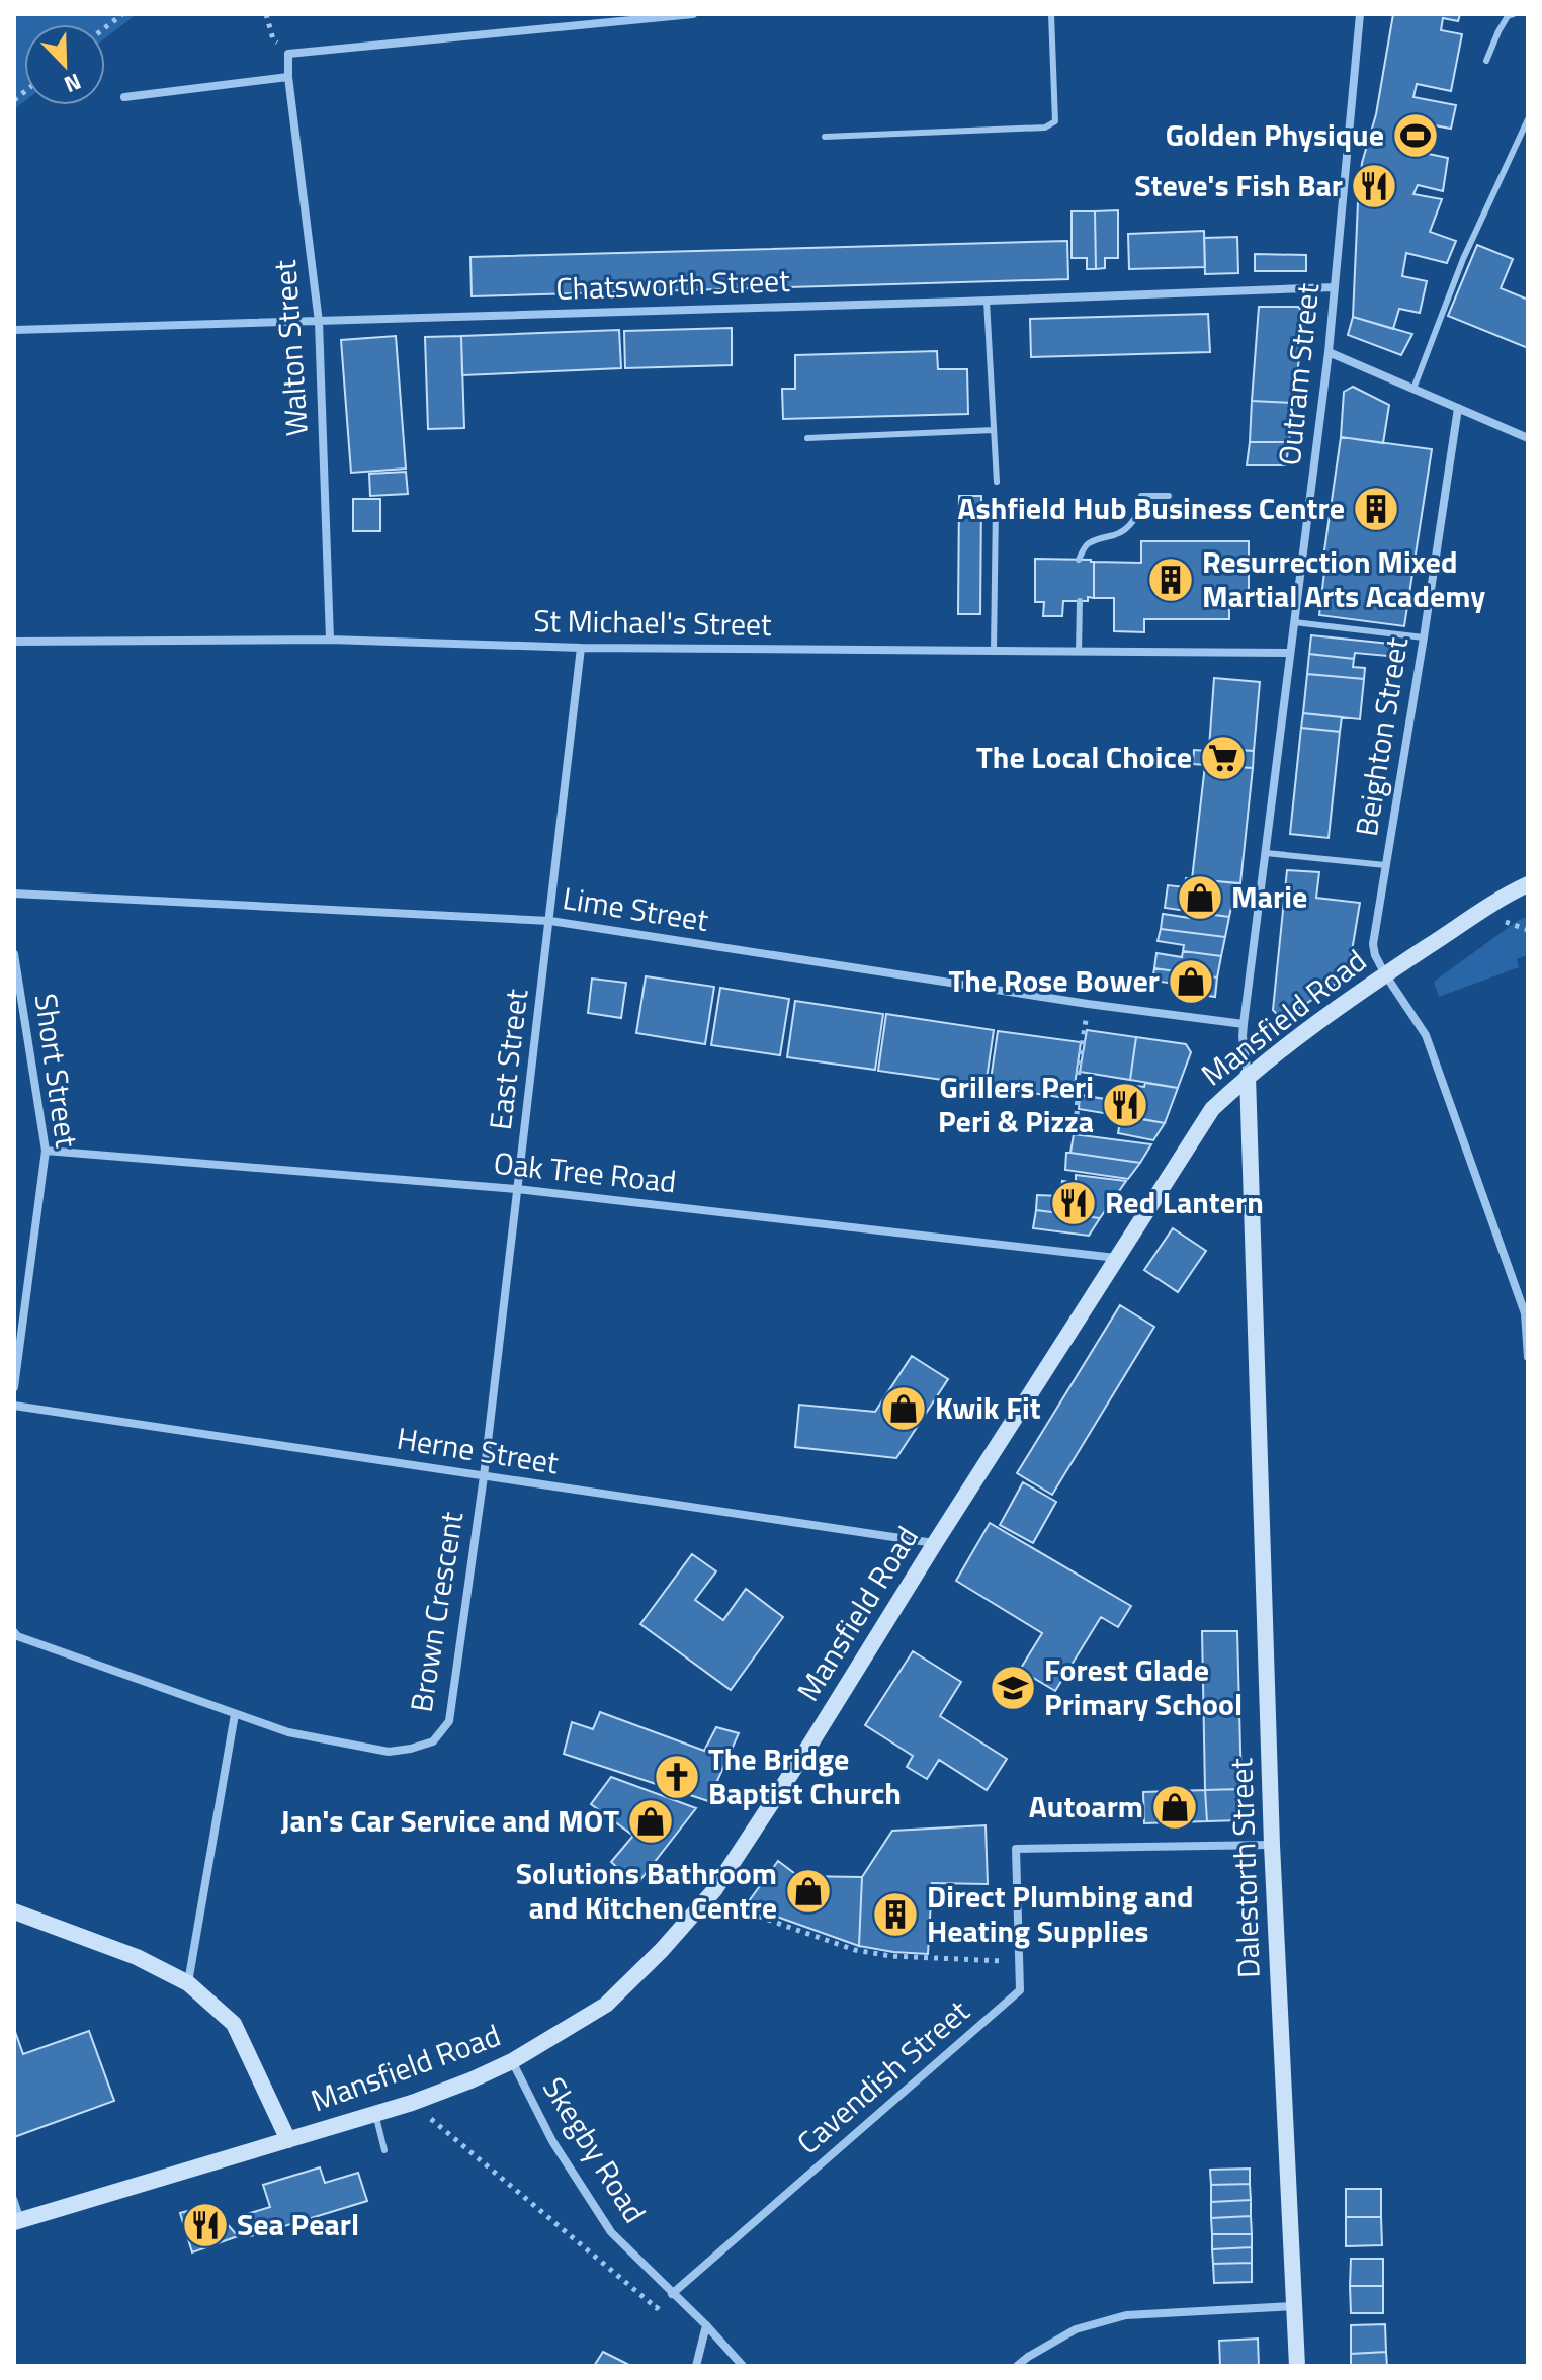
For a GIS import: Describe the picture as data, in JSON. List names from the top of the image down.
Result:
{
  "streets": {
    "main road": ["Mansfield Road", "Dalestorth Street"],
    "street": [
      "Chatsworth Street",
      "Walton Street",
      "Outram Street",
      "St Michael's Street",
      "Beighton Street",
      "Lime Street",
      "East Street",
      "Short Street",
      "Oak Tree Road",
      "Herne Street",
      "Brown Crescent",
      "Cavendish Street",
      "Skegby Road"
    ]
  },
  "crossings": [
    ["Chatsworth Street", "Walton Street"],
    ["Chatsworth Street", "Outram Street"],
    ["Walton Street", "St Michael's Street"],
    ["Outram Street", "St Michael's Street"],
    ["Outram Street", "Lime Street"],
    ["Outram Street", "Mansfield Road"],
    ["Outram Street", "Dalestorth Street"],
    ["St Michael's Street", "East Street"],
    ["Beighton Street", "Mansfield Road"],
    ["Lime Street", "East Street"],
    ["Mansfield Road", "Oak Tree Road"],
    ["Mansfield Road", "Herne Street"],
    ["Mansfield Road", "Dalestorth Street"],
    ["Mansfield Road", "Skegby Road"],
    ["East Street", "Oak Tree Road"],
    ["East Street", "Herne Street"],
    ["East Street", "Brown Crescent"],
    ["Short Street", "Oak Tree Road"],
    ["Herne Street", "Brown Crescent"],
    ["Dalestorth Street", "Cavendish Street"],
    ["Cavendish Street", "Skegby Road"]
  ],
  "places": {
    "sports": ["Golden Physique"],
    "restaurant": [
      "Steve's Fish Bar",
      "Grillers Peri Peri & Pizza",
      "Red Lantern",
      "Sea Pearl"
    ],
    "building": ["Ashfield Hub Business Centre", "Resurrection Mixed Martial Arts Academy", "Direct Plumbing and Heating Supplies"],
    "supermarket": ["The Local Choice"],
    "shop": [
      "Marie",
      "The Rose Bower",
      "Kwik Fit",
      "Autoarm",
      "Jan's Car Service and MOT",
      "Solutions Bathroom and Kitchen Centre"
    ],
    "school or university": ["Forest Glade Primary School"],
    "church": ["The Bridge Baptist Church"]
  },
  "north": "bottom right"
}
